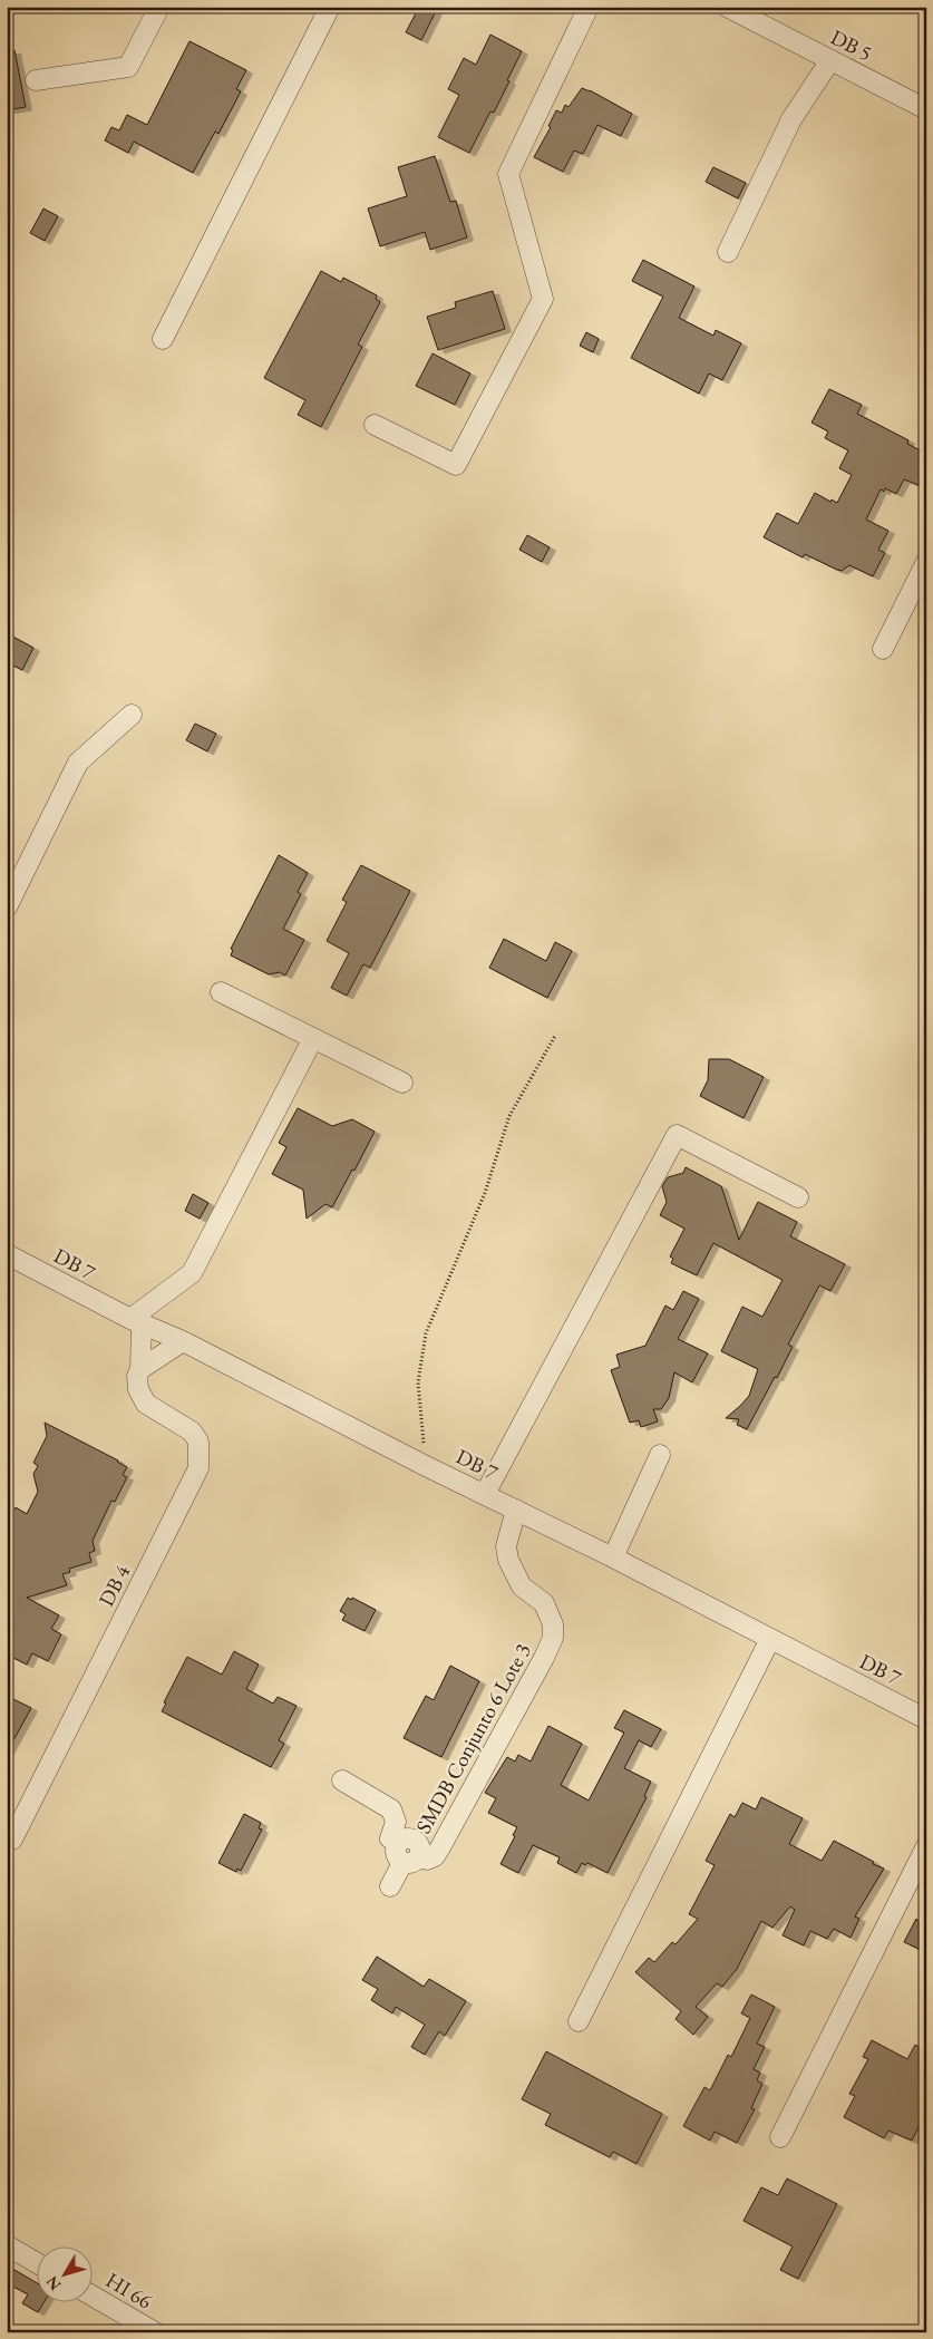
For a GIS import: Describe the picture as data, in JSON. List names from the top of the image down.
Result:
{
  "streets": {
    "street": [
      "DB 5",
      "DB 7",
      "DB 4",
      "SMDB Conjunto 6 Lote 3",
      "HI 66"
    ]
  },
  "crossings": [
    ["DB 7", "DB 4"],
    ["DB 7", "SMDB Conjunto 6 Lote 3"]
  ],
  "north": "bottom left"
}
